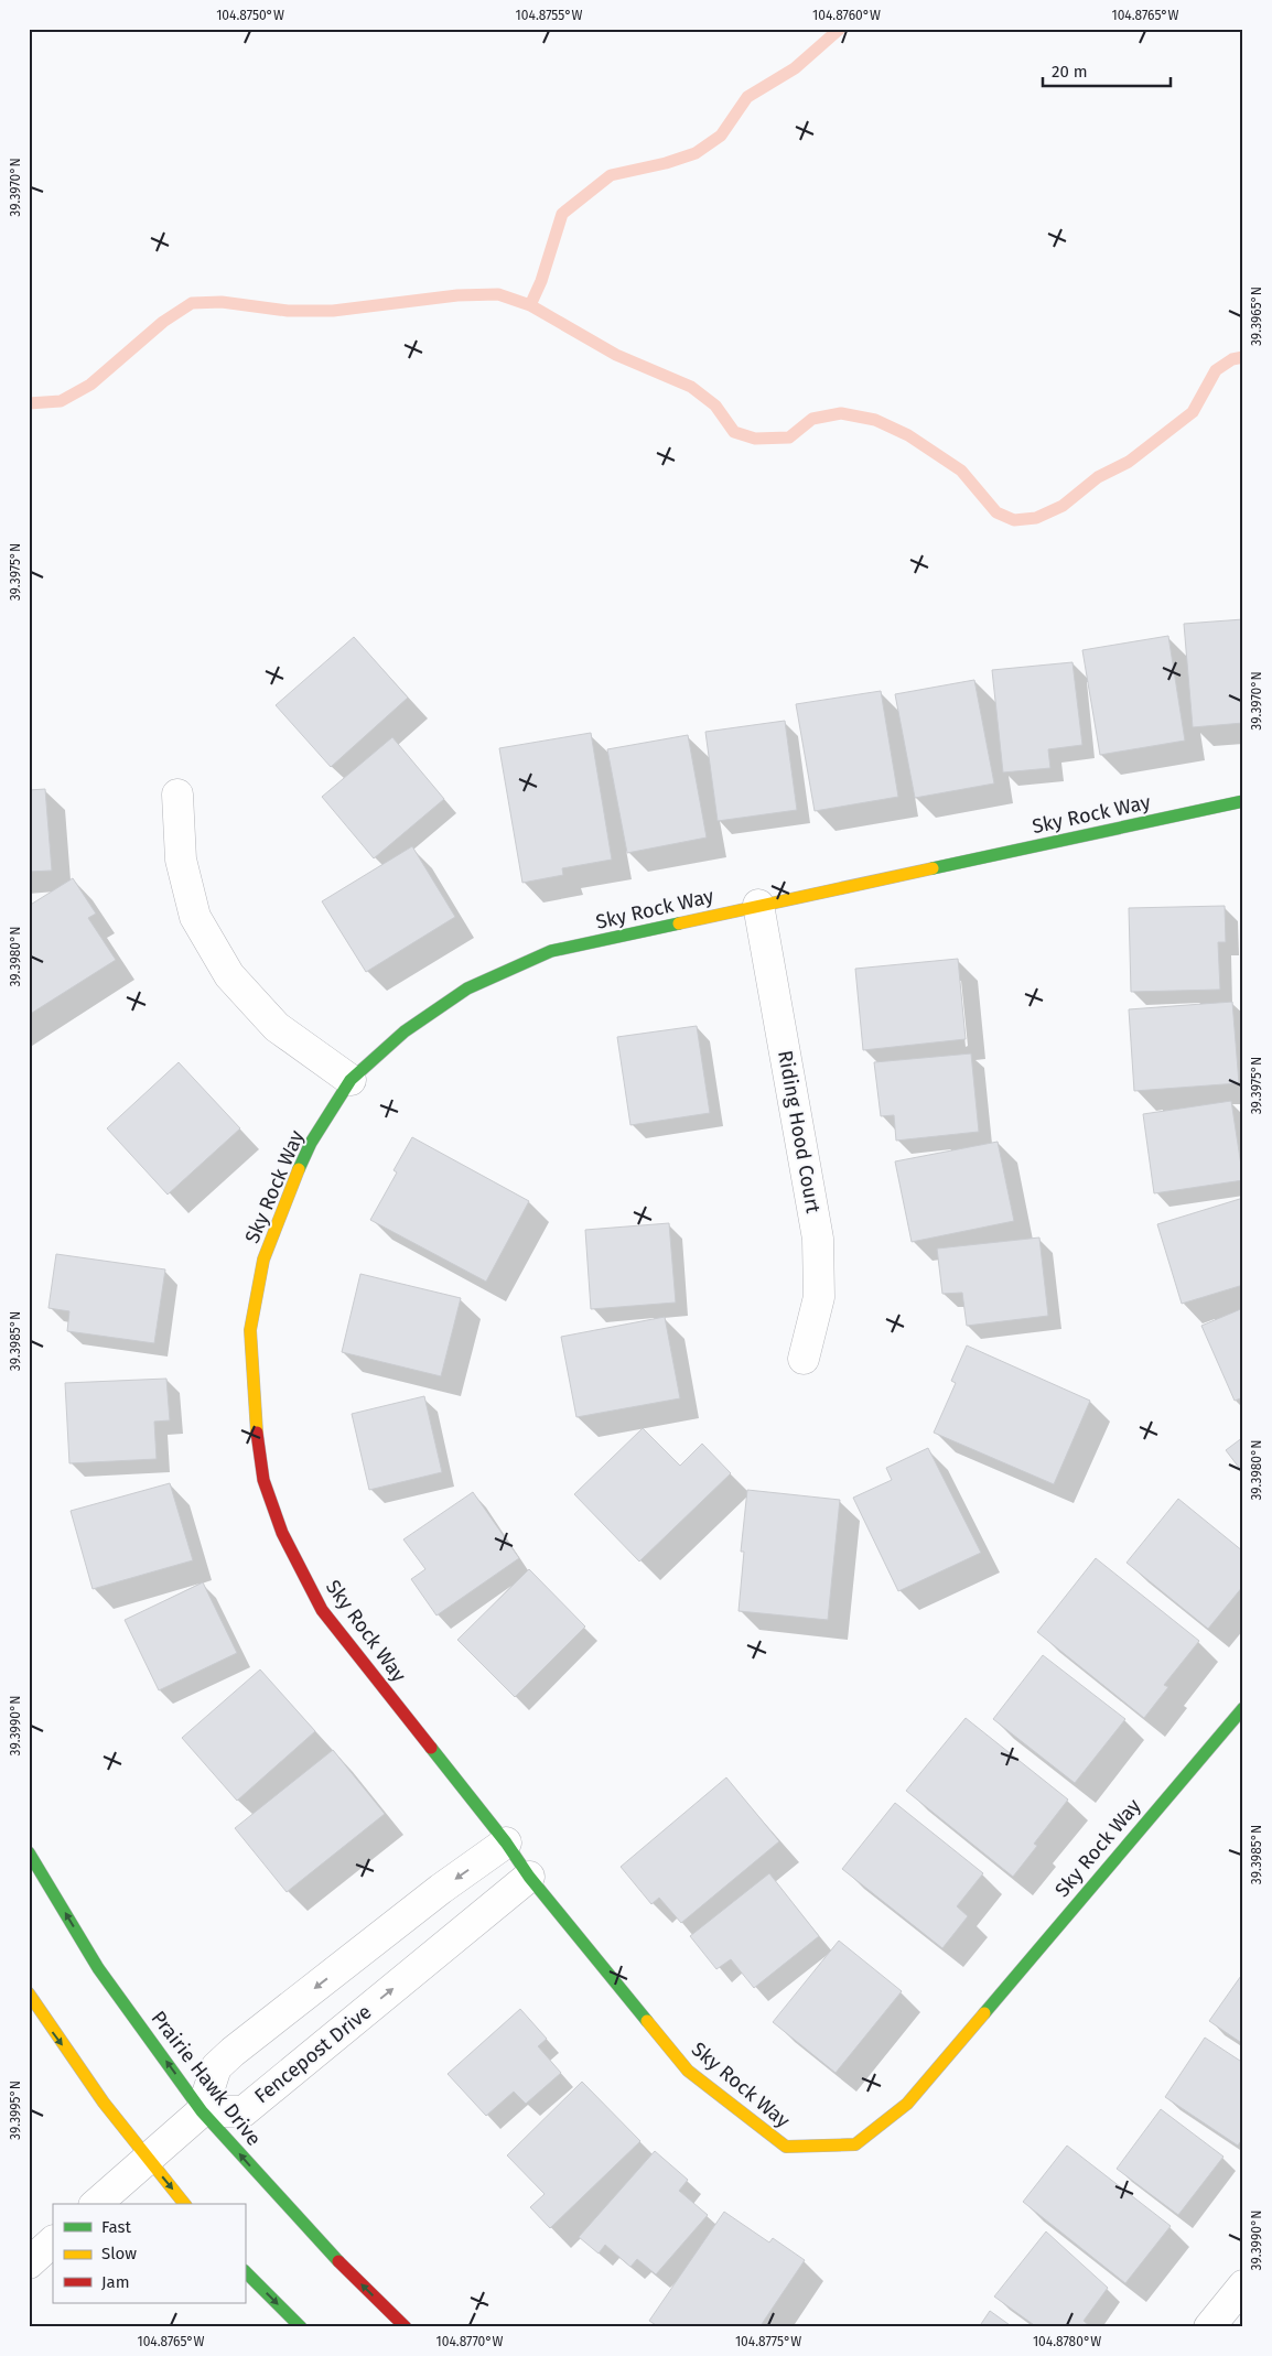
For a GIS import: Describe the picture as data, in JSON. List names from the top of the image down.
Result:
{
  "streets": {
    "street": [
      "Sky Rock Way",
      "Riding Hood Court",
      "Fencepost Drive",
      "Prairie Hawk Drive"
    ]
  },
  "crossings": [
    ["Sky Rock Way", "Riding Hood Court"],
    ["Sky Rock Way", "Fencepost Drive"],
    ["Fencepost Drive", "Prairie Hawk Drive"]
  ],
  "legend": ["Fast", "Slow", "Jam"],
  "scale_bar": "20 m",
  "coordinates": [
    "104.8750°W",
    "104.8755°W",
    "104.8760°W",
    "104.8765°W",
    "39.3970°N",
    "39.3965°N",
    "39.3975°N",
    "39.3980°N",
    "39.3985°N",
    "39.3990°N",
    "39.3995°N",
    "104.8770°W",
    "104.8775°W",
    "104.8780°W"
  ]
}
